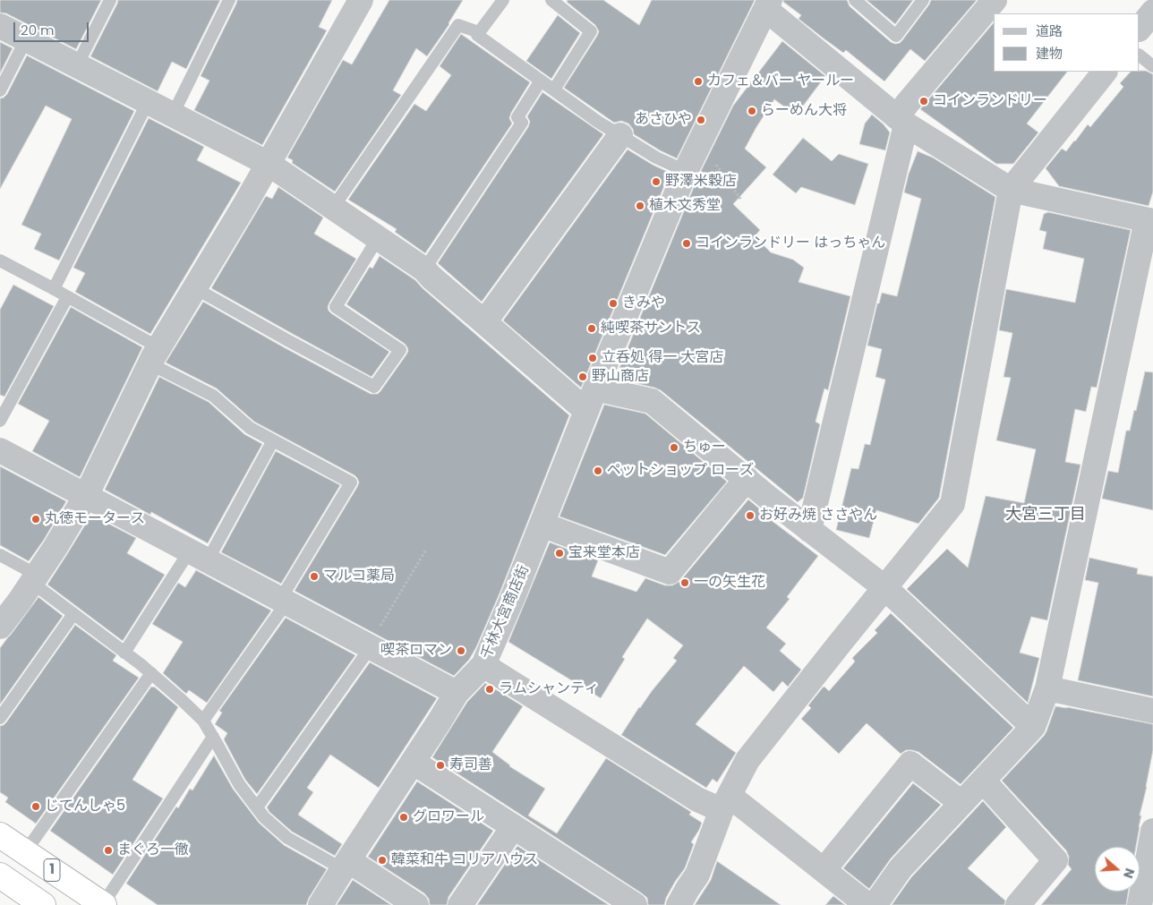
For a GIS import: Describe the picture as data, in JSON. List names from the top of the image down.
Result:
{
  "streets": {
    "highway": ["1"],
    "street": ["千林大宮商店街"]
  },
  "districts": ["大宮三丁目"],
  "places": [
    "カフェ＆バー ヤールー",
    "コインランドリー",
    "らーめん大将",
    "あさひや",
    "野澤米穀店",
    "植木文秀堂",
    "コインランドリー はっちゃん",
    "きみや",
    "純喫茶サントス",
    "立呑処 得一 大宮店",
    "野山商店",
    "ちゅー",
    "ペットショップ ローズ",
    "お好み焼 ささやん",
    "丸徳モータース",
    "宝来堂本店",
    "マルコ薬局",
    "一の矢生花",
    "喫茶ロマン",
    "ラムシャンティ",
    "寿司善",
    "じてんしゃ5",
    "グロワール",
    "まぐろ一徹",
    "韓菜和牛 コリアハウス"
  ],
  "legend": ["道路", "建物"],
  "scale_bar": "20 m",
  "north": "right"
}
